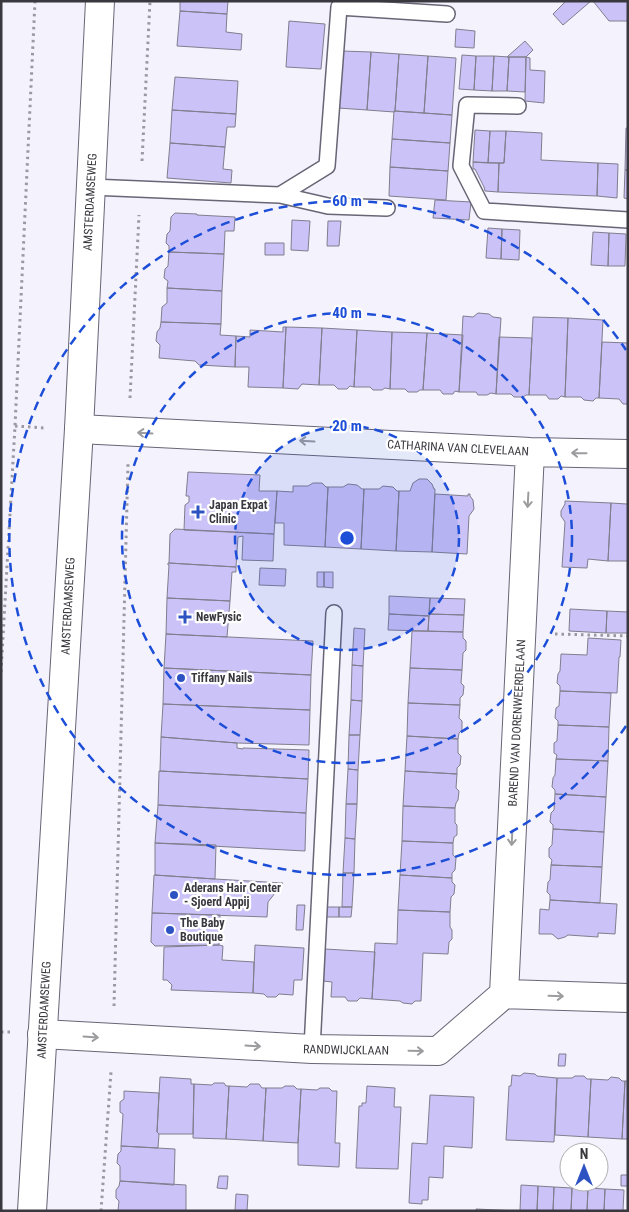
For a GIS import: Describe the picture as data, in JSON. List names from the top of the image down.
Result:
{
  "streets": {
    "street": [
      "AMSTERDAMSEWEG",
      "CATHARINA VAN CLEVELAAN",
      "BAREND VAN DORENWEERDELAAN",
      "RANDWIJCKLAAN"
    ]
  },
  "crossings": [
    ["AMSTERDAMSEWEG", "CATHARINA VAN CLEVELAAN"],
    ["AMSTERDAMSEWEG", "RANDWIJCKLAAN"],
    ["CATHARINA VAN CLEVELAAN", "BAREND VAN DORENWEERDELAAN"],
    ["BAREND VAN DORENWEERDELAAN", "RANDWIJCKLAAN"]
  ],
  "one_way": ["CATHARINA VAN CLEVELAAN", "BAREND VAN DORENWEERDELAAN", "RANDWIJCKLAAN"],
  "places": {
    "health": ["Japan Expat Clinic", "NewFysic"],
    "other": ["Tiffany Nails", "Aderans Hair Center - Sjoerd Appij", "The Baby Boutique"]
  },
  "north": "top",
  "rings": ["60 m", "40 m", "20 m"]
}
